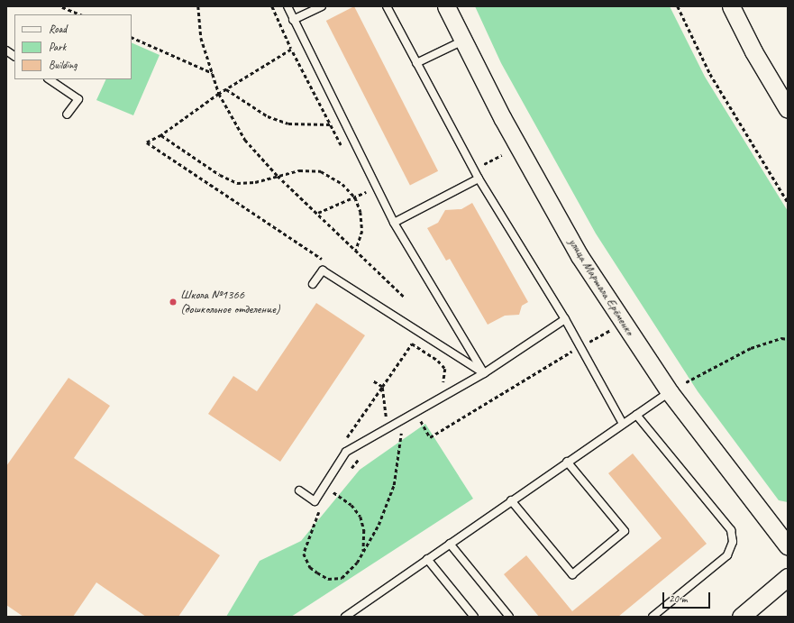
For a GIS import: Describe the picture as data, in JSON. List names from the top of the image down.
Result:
{
  "streets": {
    "street": ["улица Маршала Ерёменко"]
  },
  "places": ["Школа №1366 (дошкольное отделение)"],
  "legend": ["Road", "Park", "Building"],
  "scale_bar": "20 m"
}
